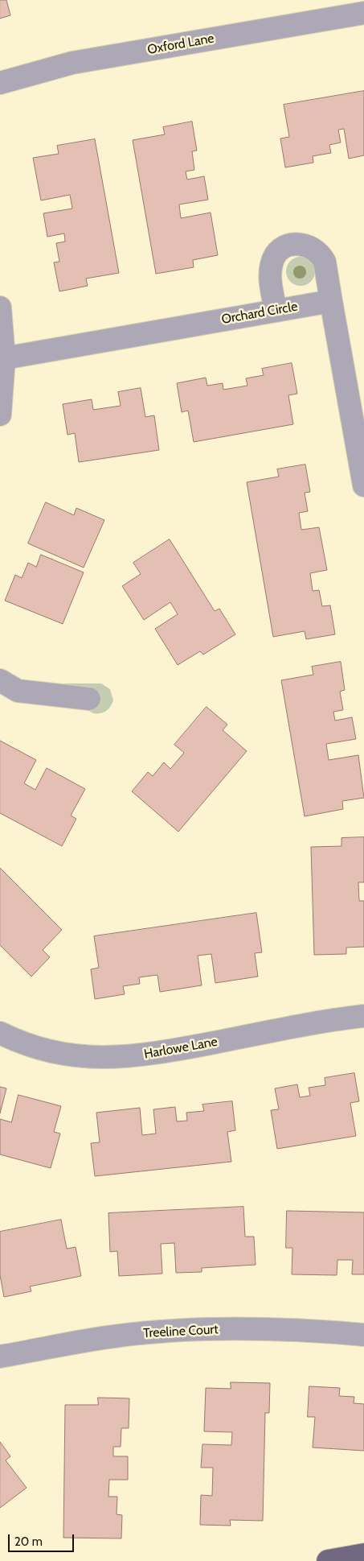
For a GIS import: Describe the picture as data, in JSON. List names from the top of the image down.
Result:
{
  "streets": {
    "street": [
      "Oxford Lane",
      "Orchard Circle",
      "Harlowe Lane",
      "Treeline Court"
    ]
  },
  "scale_bar": "20 m"
}
